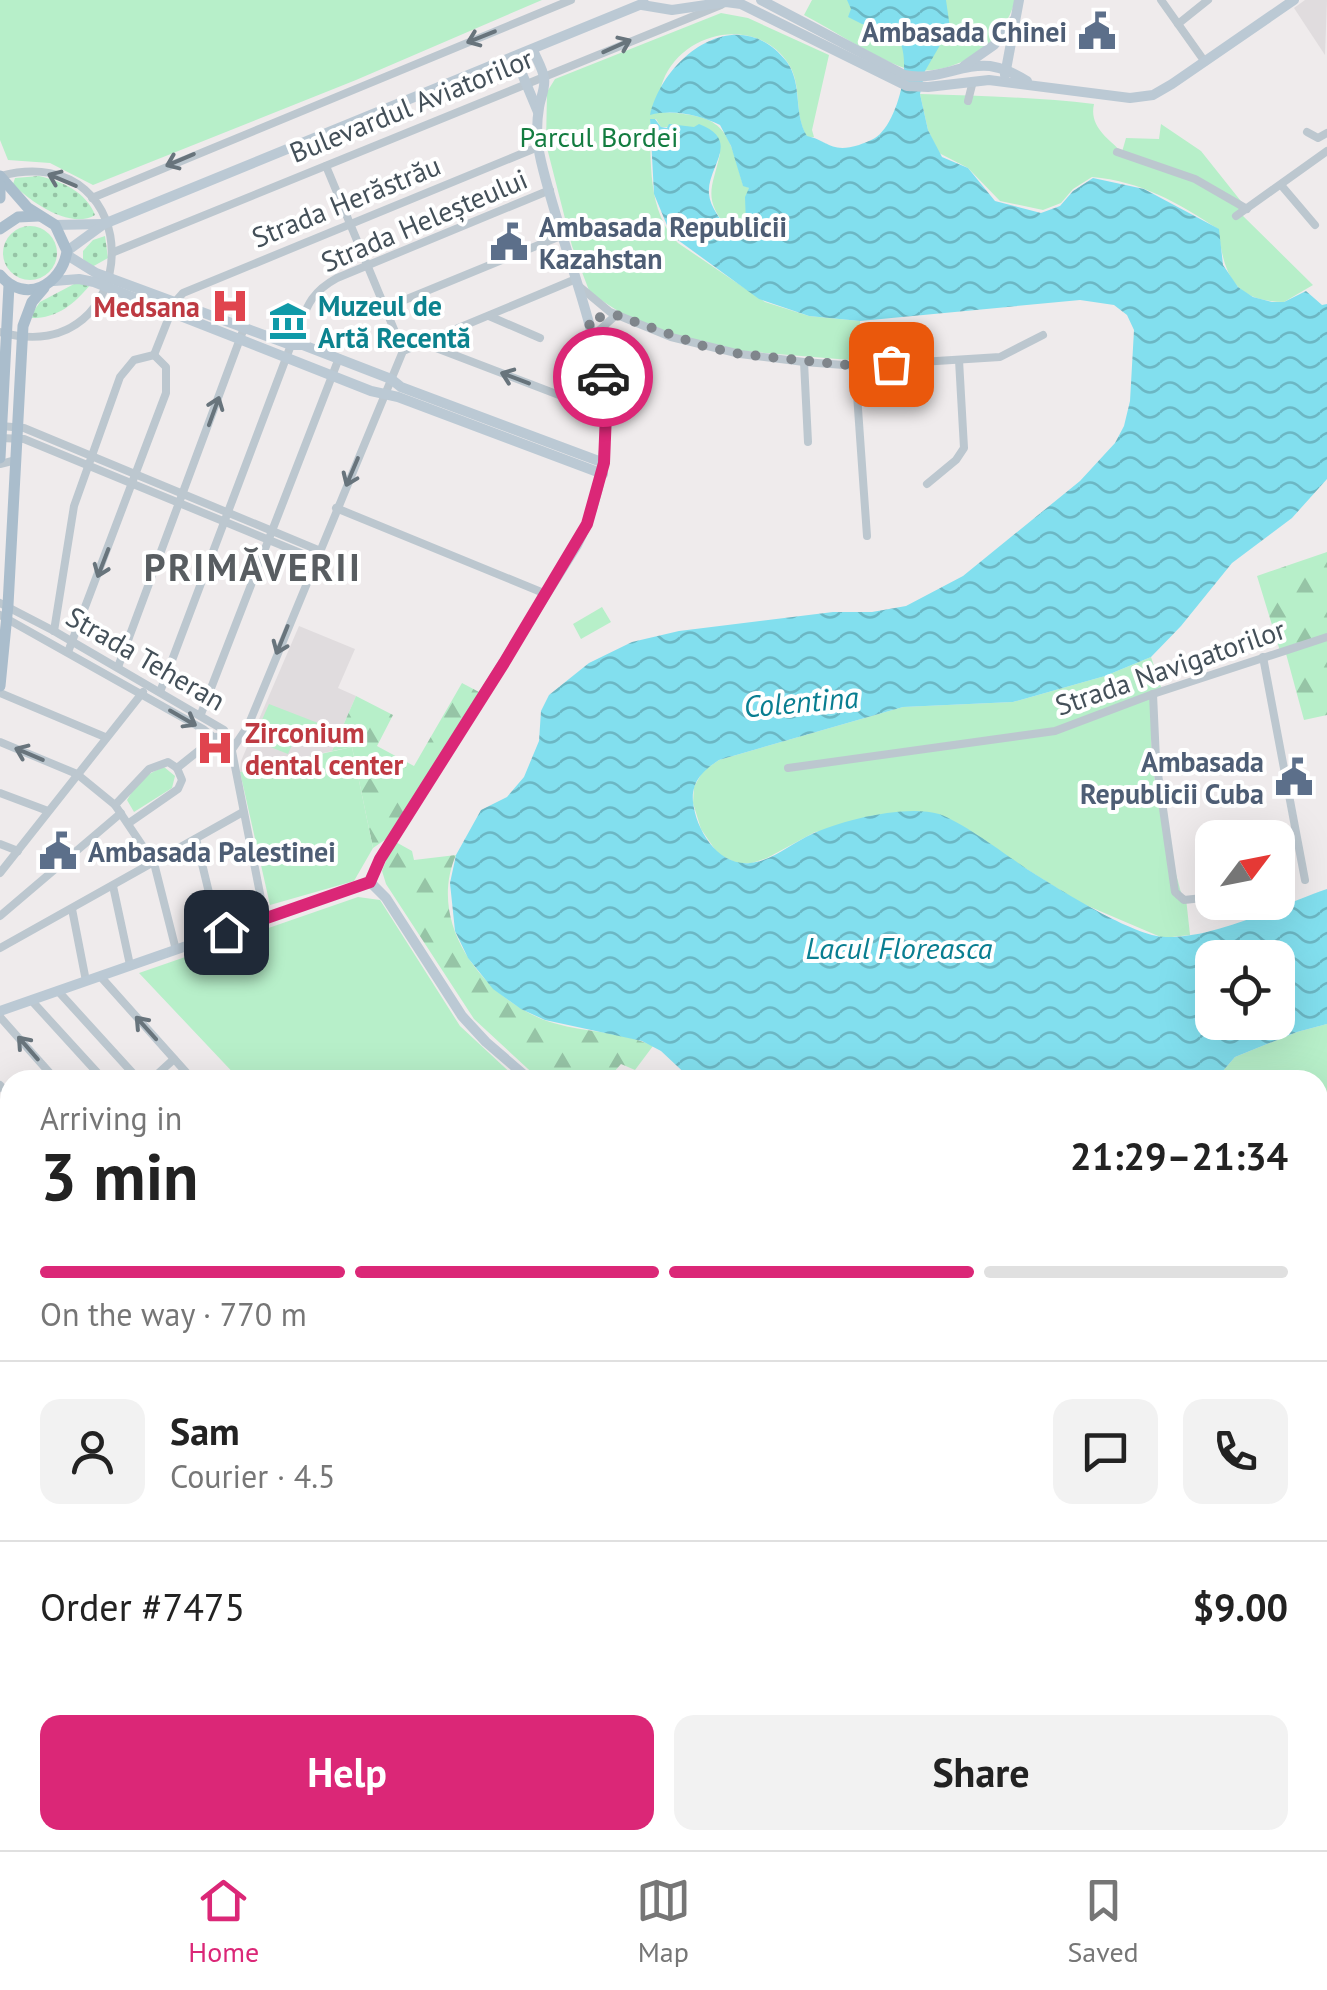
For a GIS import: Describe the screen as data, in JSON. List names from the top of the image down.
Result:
{
  "streets": {
    "street": [
      "Bulevardul Aviatorilor",
      "Strada Herăstrău",
      "Strada Heleșteului",
      "Strada Teheran",
      "Strada Navigatorilor"
    ]
  },
  "crossings": [
    ["Strada Heleșteului", "Strada Teheran"]
  ],
  "districts": ["PRIMĂVERII"],
  "water": ["Colentina", "Lacul Floreasca"],
  "parks": ["Parcul Bordei"],
  "places": {
    "public building": [
      "Ambasada Chinei",
      "Ambasada Republicii Kazahstan",
      "Ambasada Republicii Cuba",
      "Ambasada Palestinei"
    ],
    "hospital": ["Medsana", "Zirconium dental center"],
    "museum": ["Muzeul de Artă Recentă"]
  },
  "north": "top right",
  "page": {
    "heading": ["3 min", "Arriving in", "21:29–21:34"],
    "panel": [
      "Sam",
      "Courier · 4.5",
      "Order #7475",
      "$9.00"
    ],
    "bar": "On the way · 770 m",
    "buttons": ["Help", "Share"],
    "tabs": ["Home", "Map", "Saved"]
  }
}
